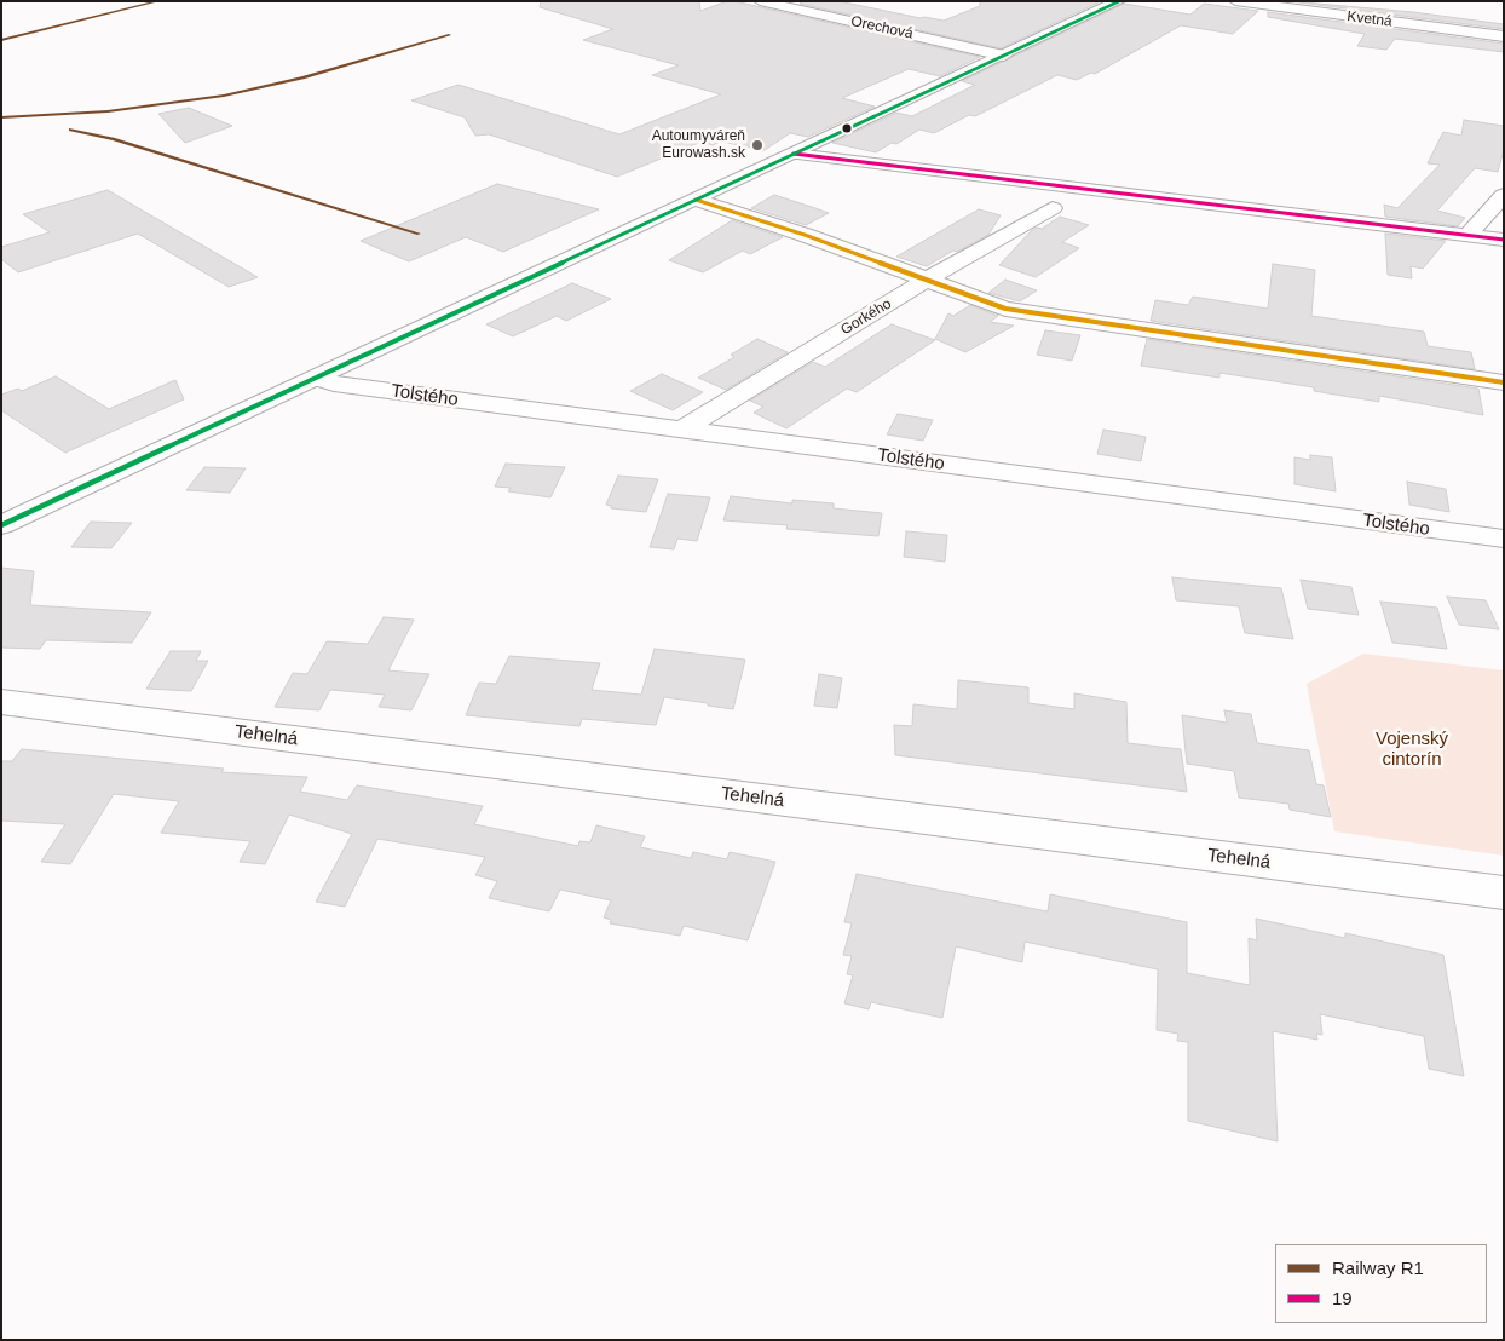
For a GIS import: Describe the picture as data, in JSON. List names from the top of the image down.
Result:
{
  "streets": {
    "street": [
      "Kvetná",
      "Orechová",
      "Gorkého",
      "Tolstého",
      "Tehelná"
    ]
  },
  "crossings": [
    ["Gorkého", "Tolstého"]
  ],
  "parks": ["Vojenský cintorín"],
  "places": ["Autoumyváreň Eurowash.sk"],
  "lines": ["rail line R1", "transit line 19"],
  "legend": ["Railway R1", "19"]
}
